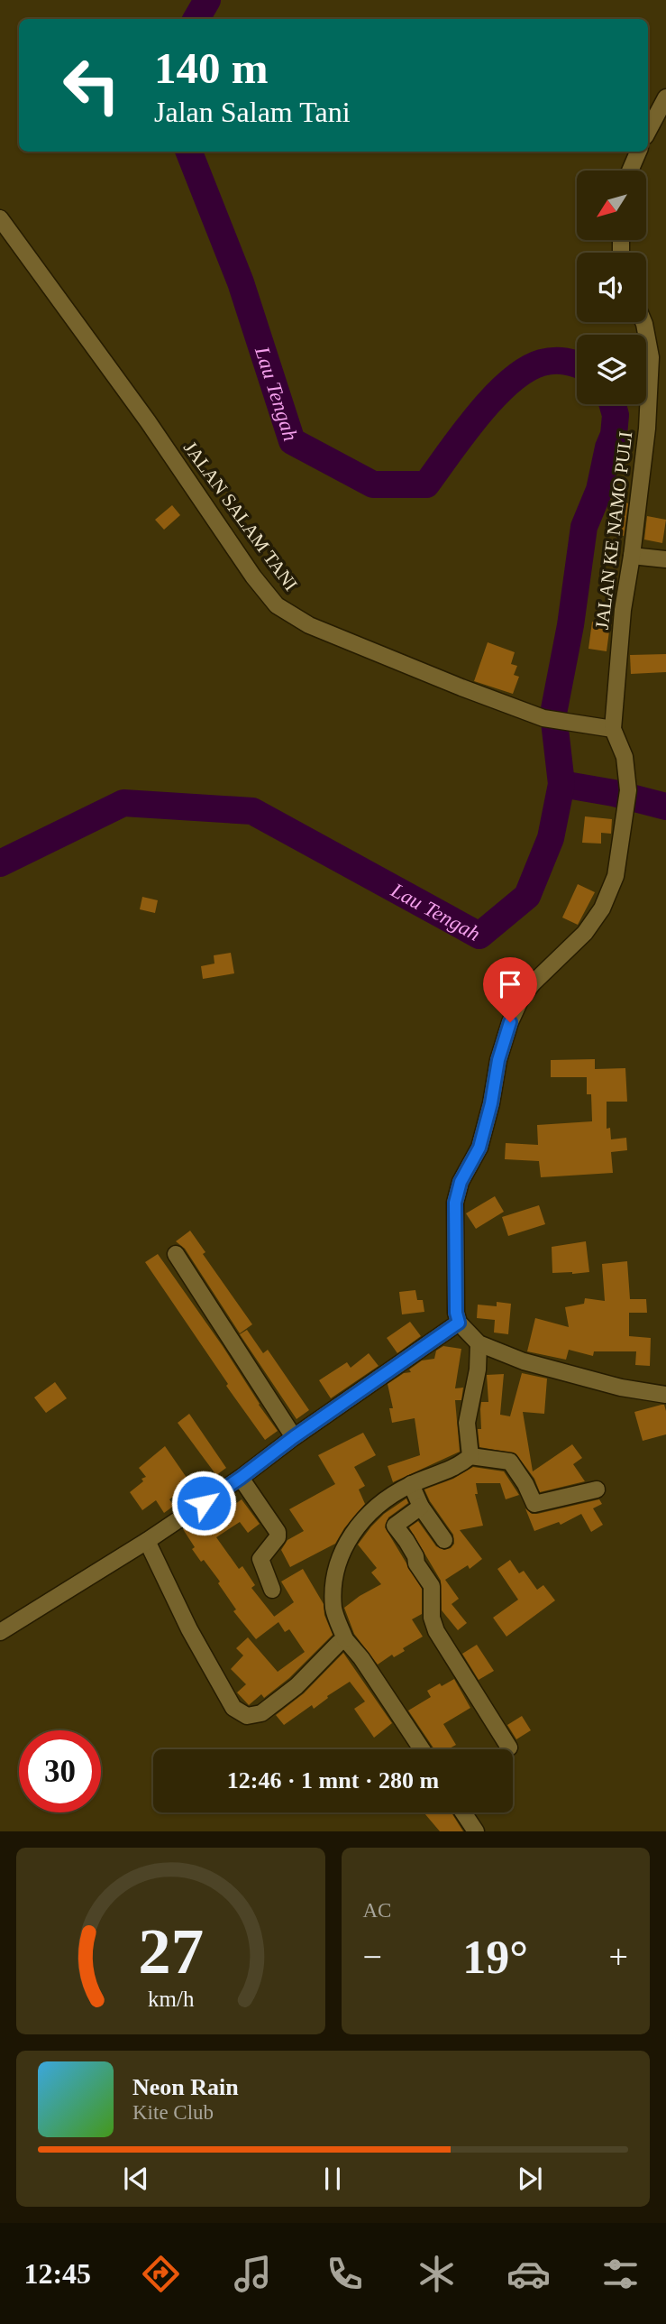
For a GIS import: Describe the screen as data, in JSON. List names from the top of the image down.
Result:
{
  "streets": {
    "street": ["JALAN SALAM TANI", "JALAN KE NAMO PULI"]
  },
  "crossings": [
    ["JALAN SALAM TANI", "JALAN KE NAMO PULI"]
  ],
  "water": ["Lau Tengah"],
  "north": "bottom left",
  "page": {
    "turn": ["140 m", "Jalan Salam Tani"],
    "limit": "30",
    "trip": "12:46 · 1 mnt · 280 m",
    "tile": "AC",
    "heat": ["−", "19°", "+"],
    "song": ["Neon Rain", "Kite Club"],
    "tabs": "12:45",
    "gauge": ["27", "km/h"]
  }
}
